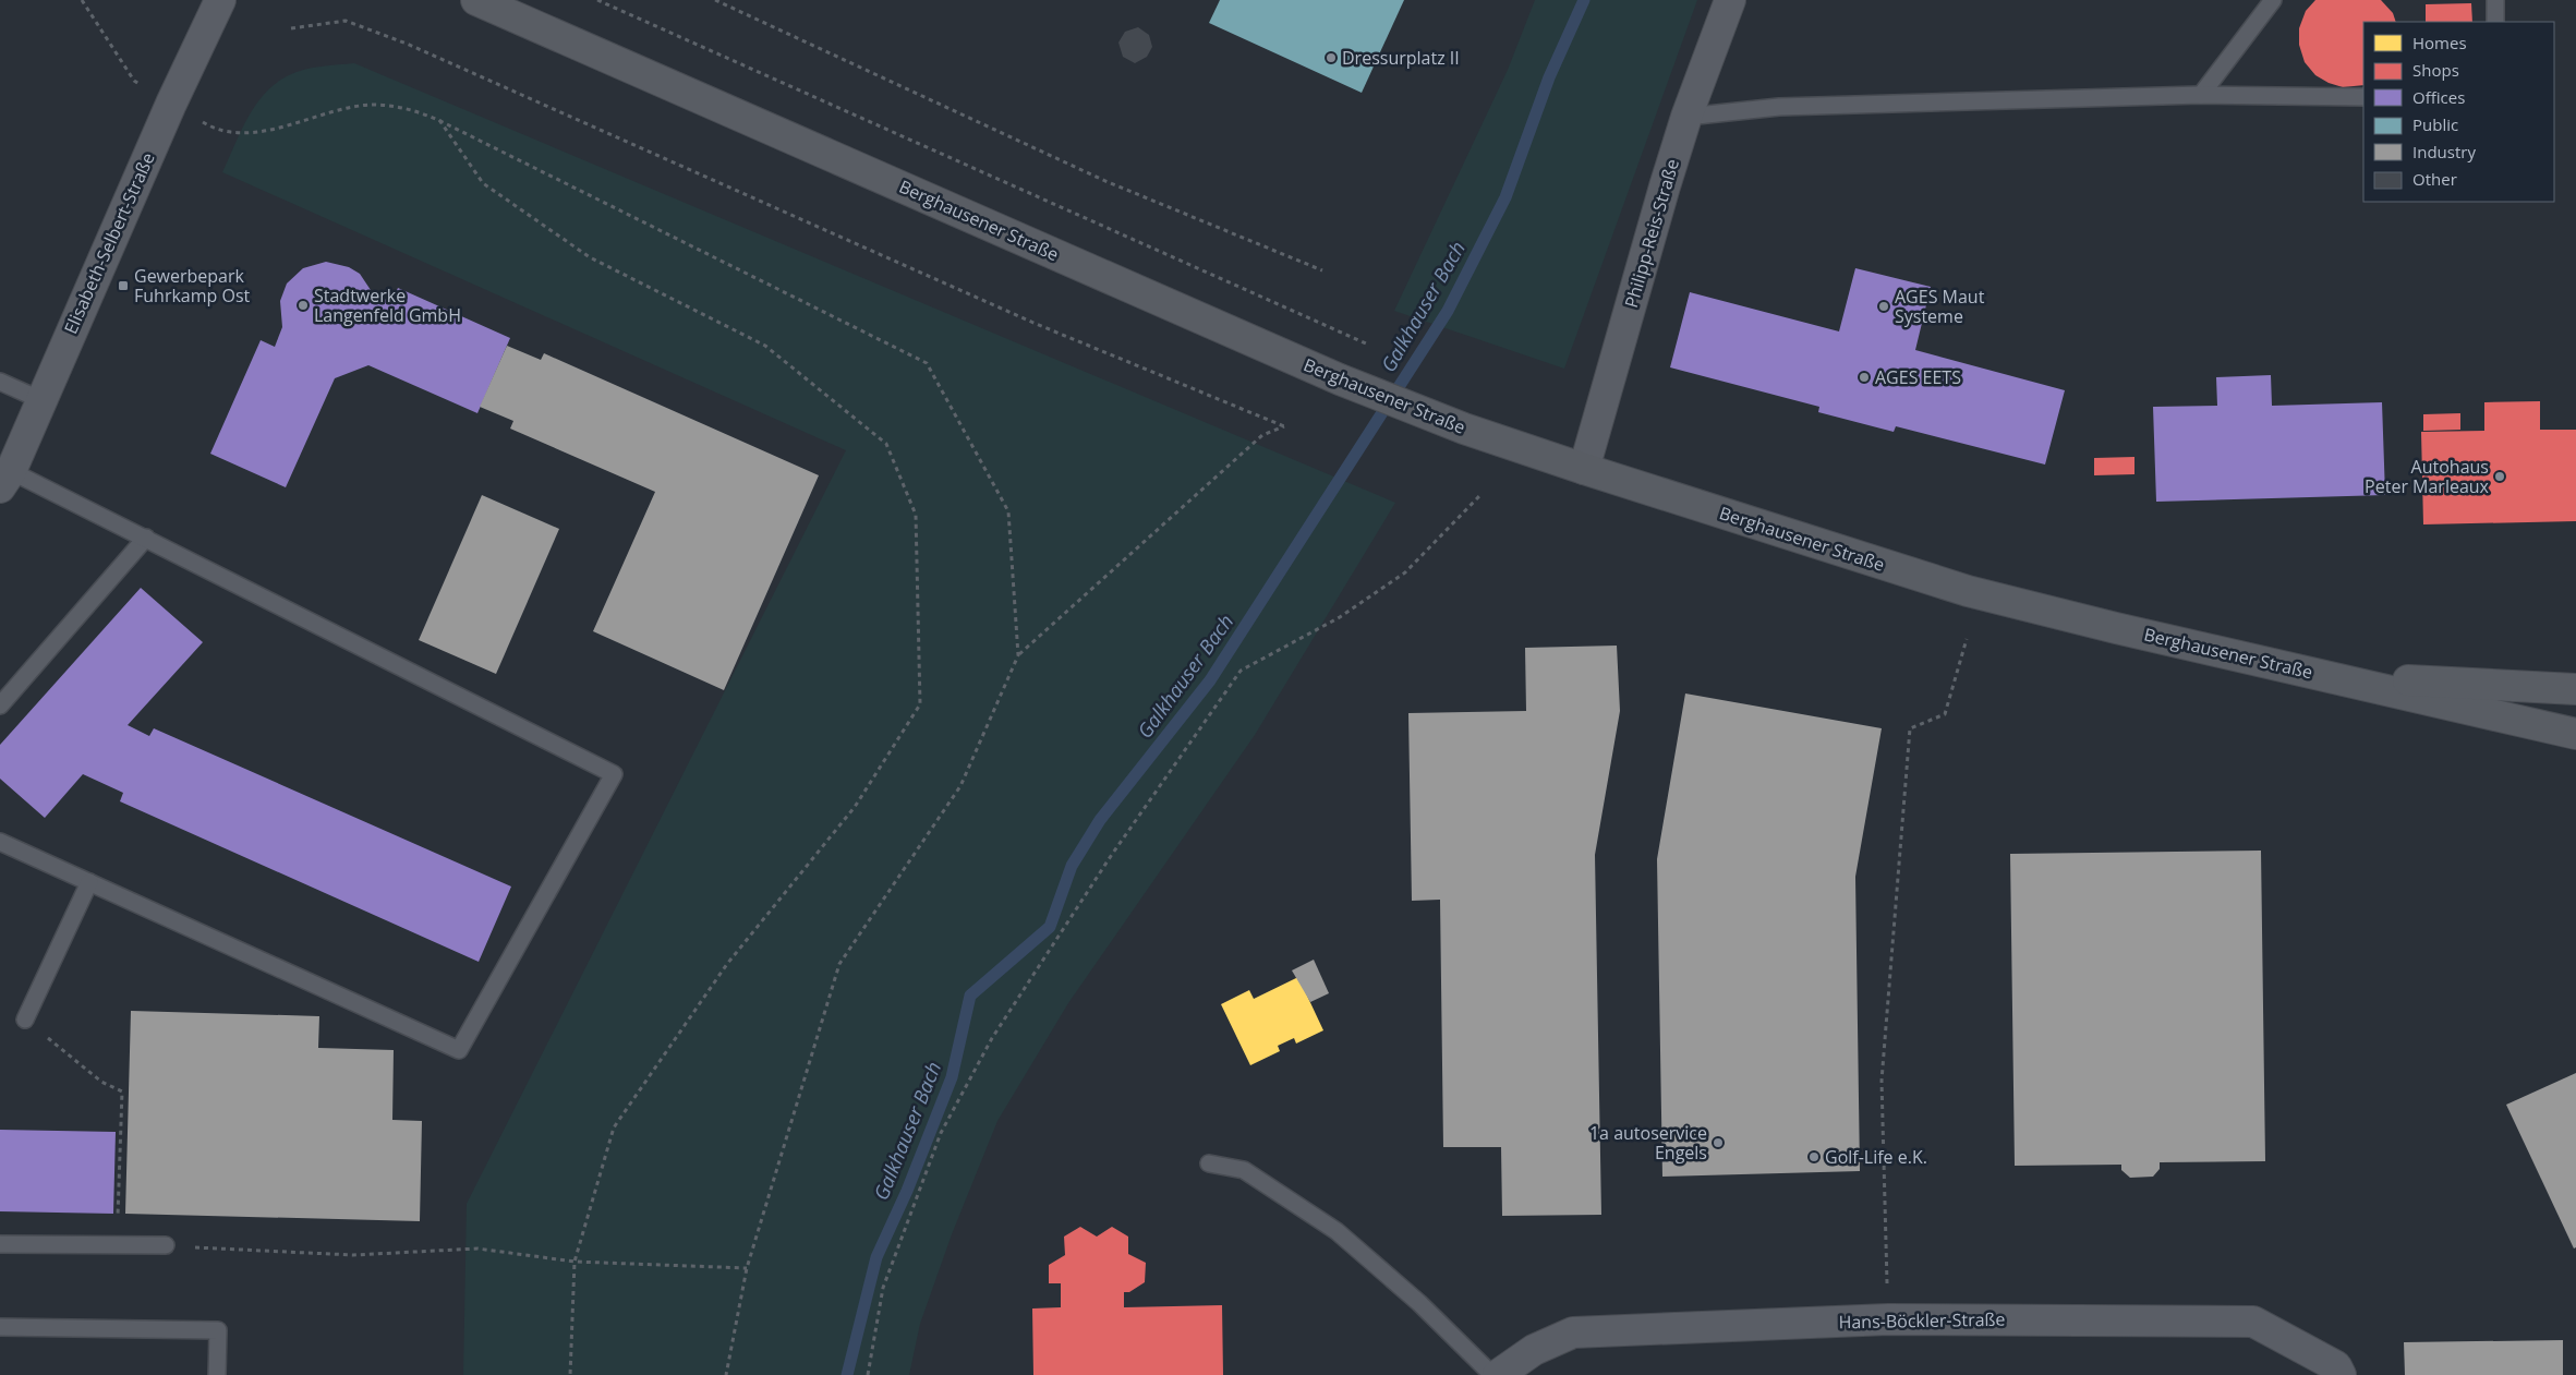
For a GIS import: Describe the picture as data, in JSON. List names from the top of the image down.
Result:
{
  "streets": {
    "main road": ["Berghausener Straße"],
    "street": ["Philipp-Reis-Straße", "Elisabeth-Selbert-Straße", "Hans-Böckler-Straße"]
  },
  "crossings": [
    ["Berghausener Straße", "Philipp-Reis-Straße"]
  ],
  "water": ["Galkhauser Bach"],
  "places": {
    "other": [
      "Dressurplatz II",
      "Stadtwerke Langenfeld GmbH",
      "AGES Maut Systeme",
      "AGES EETS",
      "Autohaus Peter Marleaux",
      "1a autoservice Engels",
      "Golf-Life e.K."
    ],
    "transit": ["Gewerbepark Fuhrkamp Ost"]
  },
  "legend": [
    "Homes",
    "Shops",
    "Offices",
    "Public",
    "Industry",
    "Other"
  ]
}
